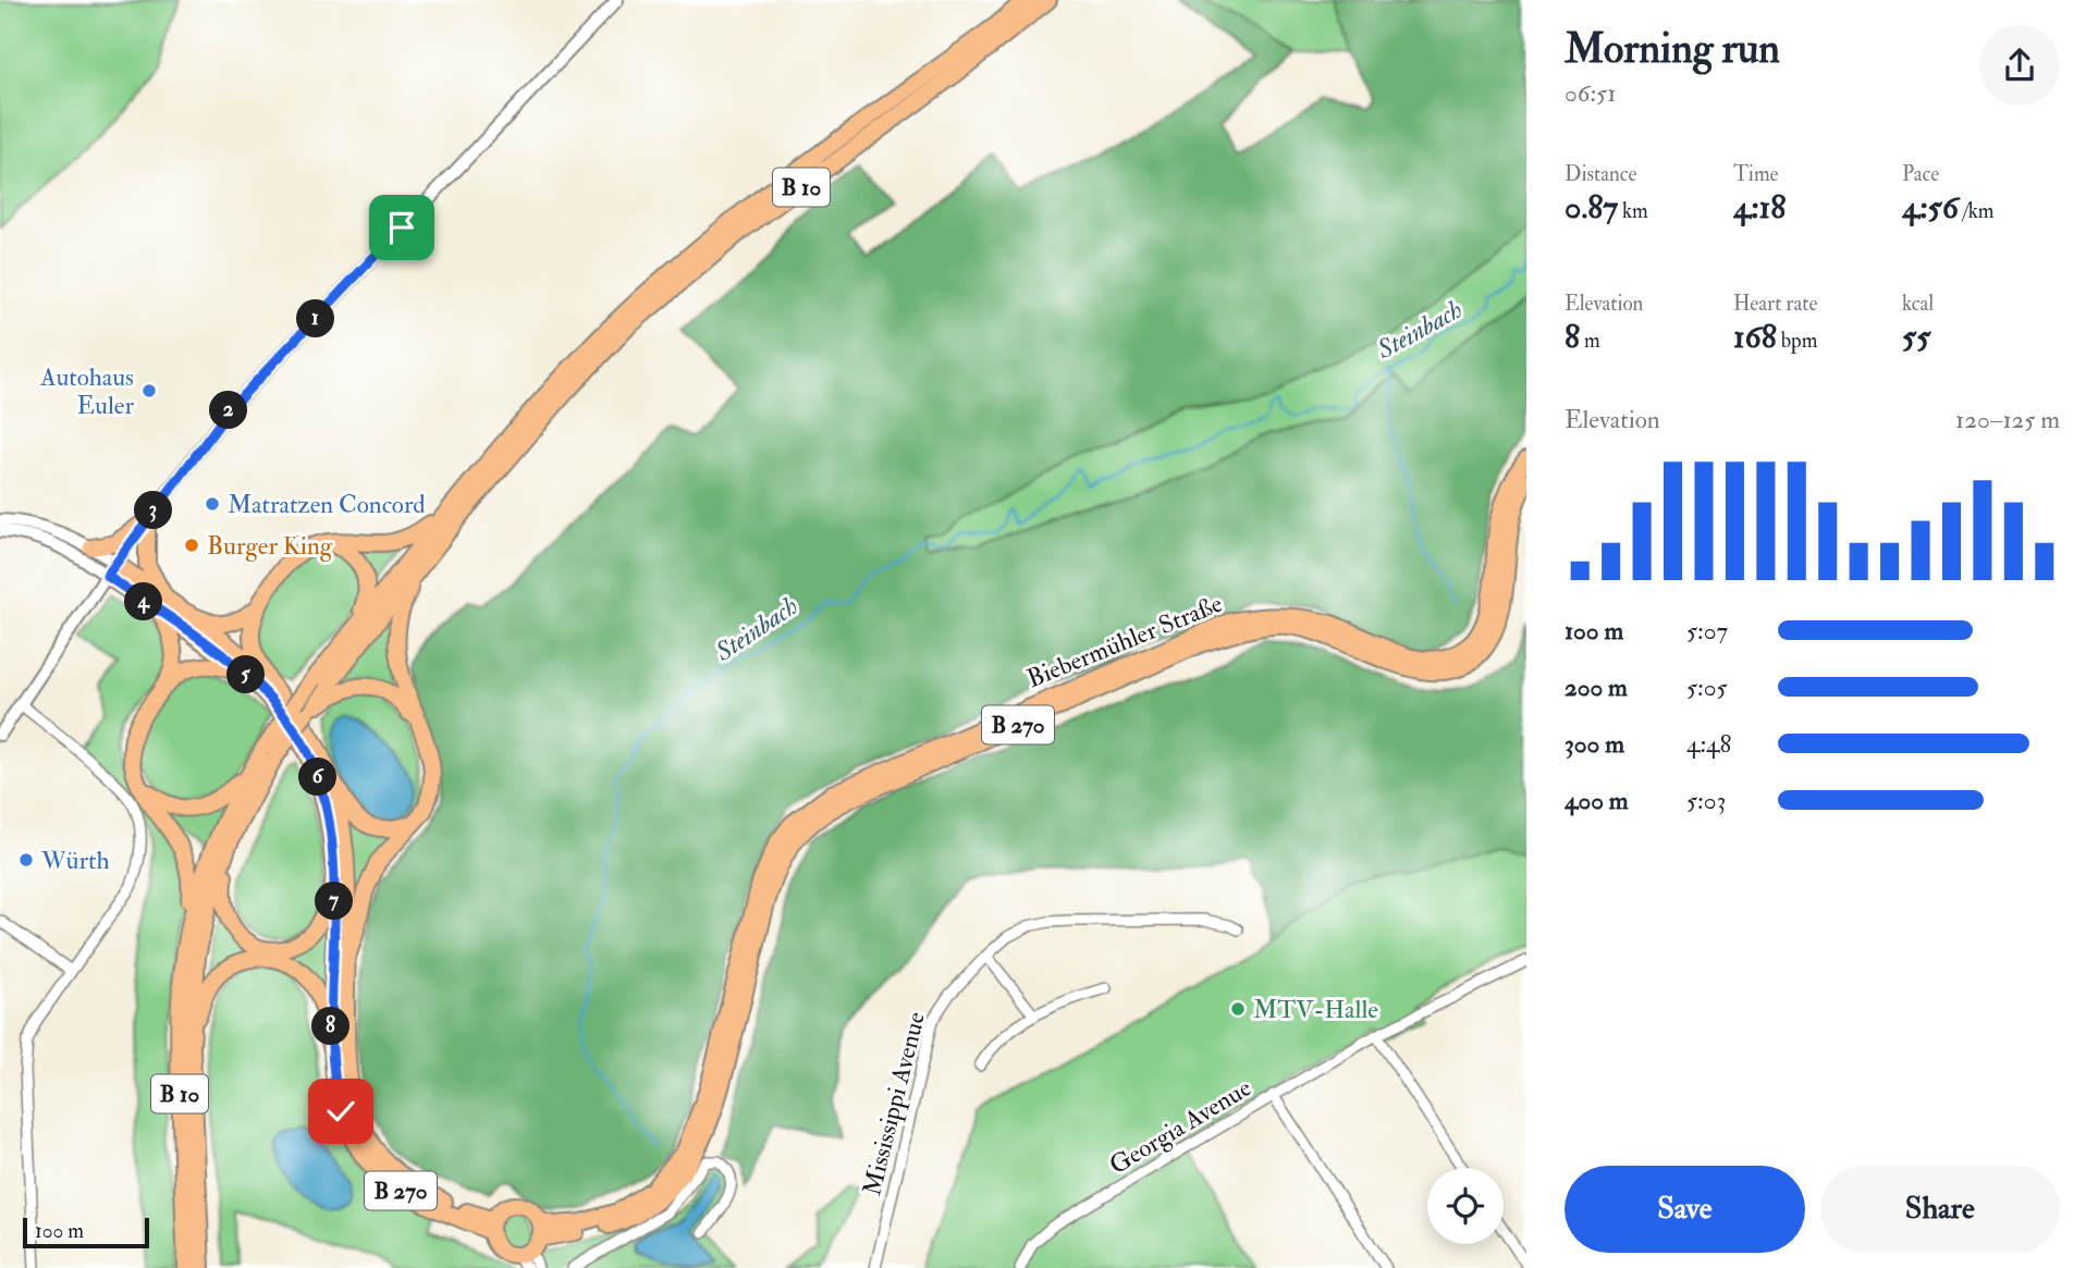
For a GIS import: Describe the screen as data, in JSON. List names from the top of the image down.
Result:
{
  "streets": {
    "main road": ["B 10", "Biebermühler Straße", "B 270"],
    "street": ["Mississippi Avenue", "Georgia Avenue"]
  },
  "crossings": [
    ["Biebermühler Straße", "B 270"]
  ],
  "water": ["Steinbach"],
  "places": [
    "Autohaus Euler",
    "Matratzen Concord",
    "Burger King",
    "Würth",
    "MTV-Halle"
  ],
  "scale_bar": "100 m",
  "page": {
    "heading": ["Morning run", "06:51"],
    "stats": [
      ["Distance", "0.87 km"],
      ["Time", "4:18"],
      ["Pace", "4:56 /km"],
      ["Elevation", "8 m"],
      ["Heart rate", "168 bpm"],
      ["kcal", "55"]
    ],
    "pins": [
      "1",
      "2",
      "3",
      "4",
      "5",
      "6",
      "7",
      "8"
    ],
    "chart": ["Elevation", "120–125 m"],
    "list": [
      {
        "name": "100 m",
        "note": "5:07"
      },
      {
        "name": "200 m",
        "note": "5:05"
      },
      {
        "name": "300 m",
        "note": "4:48"
      },
      {
        "name": "400 m",
        "note": "5:03"
      }
    ],
    "buttons": ["Save", "Share"],
    "scale": "100 m"
  }
}
